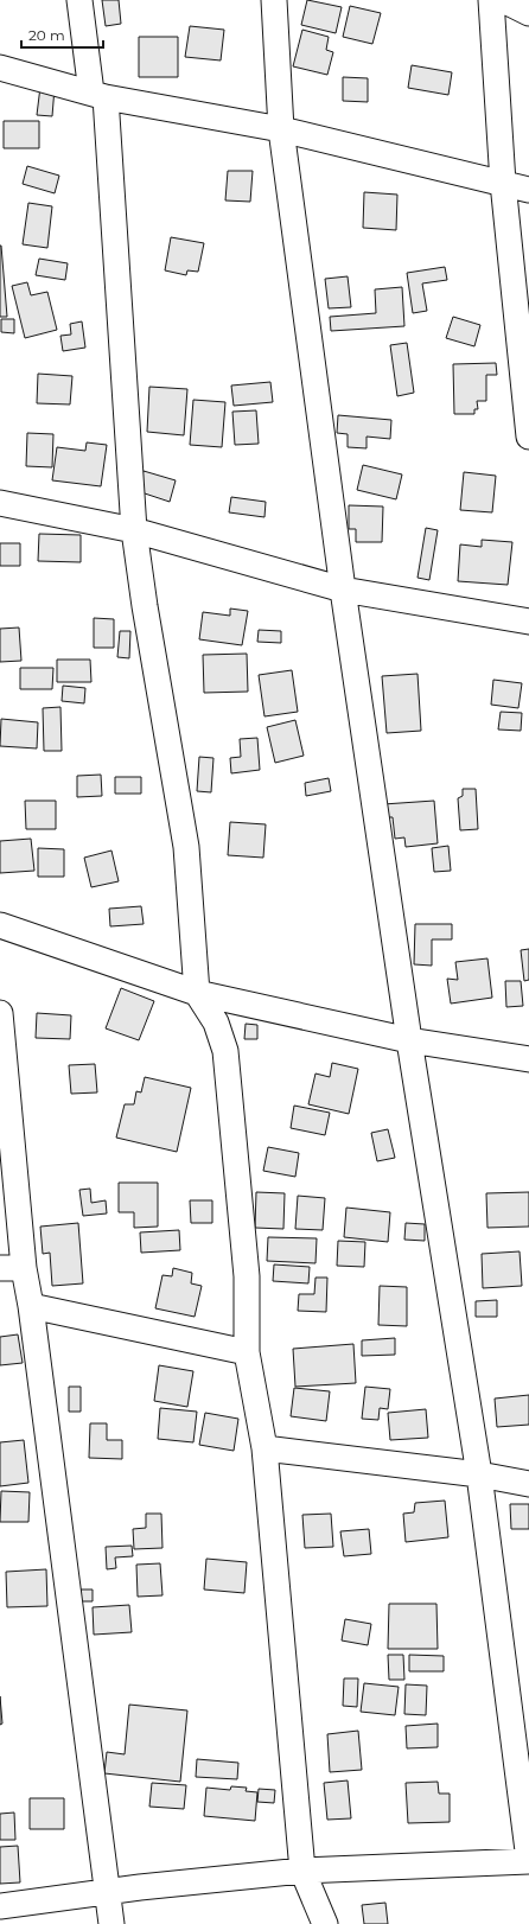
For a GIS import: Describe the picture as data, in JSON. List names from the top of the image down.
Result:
{
  "scale_bar": "20 m"
}
